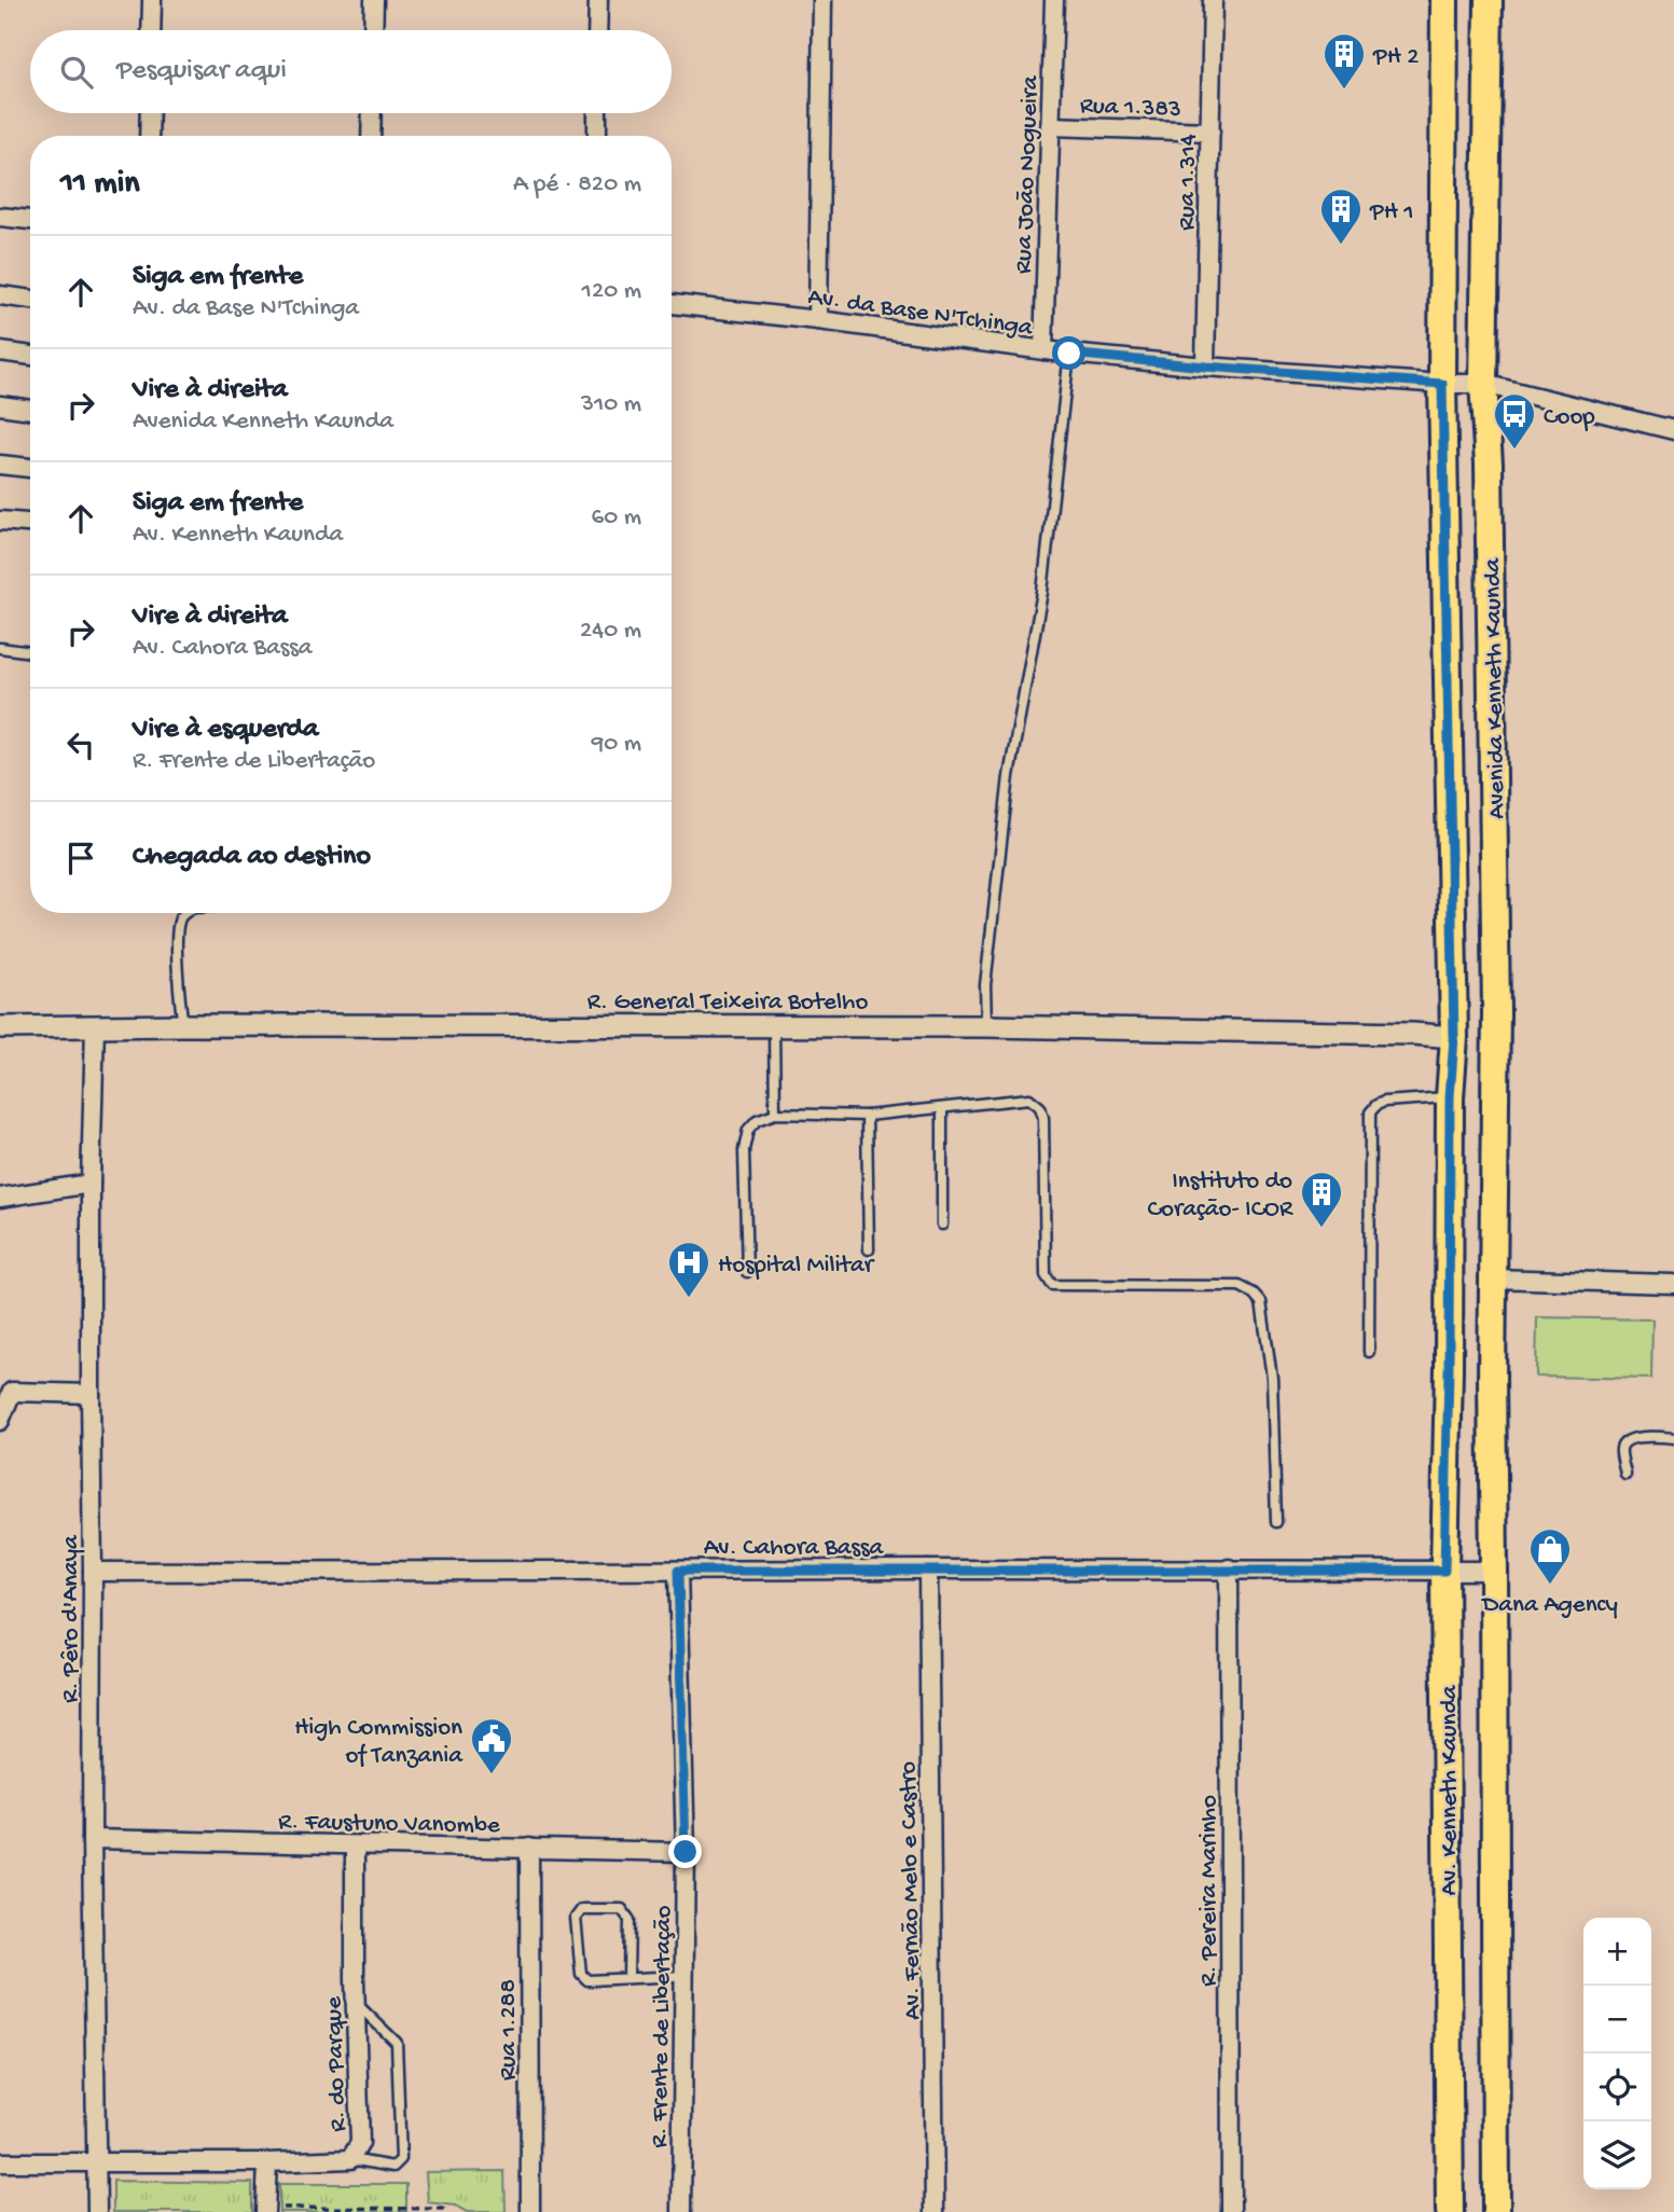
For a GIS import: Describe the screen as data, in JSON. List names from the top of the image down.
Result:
{
  "streets": {
    "main road": ["Avenida Kenneth Kaunda", "Av. Kenneth Kaunda"],
    "street": [
      "Rua 1.383",
      "Rua João Nogueira",
      "Rua 1.314",
      "Av. da Base N'Tchinga",
      "R. General Teixeira Botelho",
      "Av. Cahora Bassa",
      "R. Pêro d'Anaya",
      "R. Faustuno Vanombe",
      "Av. Fernão Melo e Castro",
      "R. Pereira Marinho",
      "R. Frente de Libertação",
      "Rua 1.288",
      "R. do Parque"
    ]
  },
  "crossings": [
    ["Rua 1.383", "Rua João Nogueira"],
    ["Rua 1.383", "Rua 1.314"],
    ["Rua João Nogueira", "Av. da Base N'Tchinga"],
    ["Rua 1.314", "Av. da Base N'Tchinga"],
    ["Av. da Base N'Tchinga", "Avenida Kenneth Kaunda"],
    ["Avenida Kenneth Kaunda", "R. General Teixeira Botelho"],
    ["Avenida Kenneth Kaunda", "Av. Kenneth Kaunda"],
    ["R. General Teixeira Botelho", "R. Pêro d'Anaya"],
    ["Av. Cahora Bassa", "R. Pêro d'Anaya"],
    ["Av. Cahora Bassa", "Av. Kenneth Kaunda"],
    ["Av. Cahora Bassa", "Av. Fernão Melo e Castro"],
    ["Av. Cahora Bassa", "R. Pereira Marinho"],
    ["Av. Cahora Bassa", "R. Frente de Libertação"],
    ["R. Pêro d'Anaya", "R. Faustuno Vanombe"],
    ["R. Pêro d'Anaya", "R. do Parque"],
    ["R. Faustuno Vanombe", "R. Frente de Libertação"],
    ["R. Faustuno Vanombe", "Rua 1.288"],
    ["R. Faustuno Vanombe", "R. do Parque"]
  ],
  "places": {
    "building": ["PH 2", "PH 1", "Instituto do Coração- ICOR"],
    "bus stop": ["Coop"],
    "hospital": ["Hospital Militar"],
    "shop": ["Dana Agency"],
    "public building": ["High Commission of Tanzania"]
  },
  "page": {
    "search": "Pesquisar aqui",
    "heading": ["11 min", "A pé · 820 m"],
    "list": [
      ["Siga em frente", "Av. da Base N'Tchinga", "120 m"],
      ["Vire à direita", "Avenida Kenneth Kaunda", "310 m"],
      ["Siga em frente", "Av. Kenneth Kaunda", "60 m"],
      ["Vire à direita", "Av. Cahora Bassa", "240 m"],
      ["Vire à esquerda", "R. Frente de Libertação", "90 m"],
      "Chegada ao destino"
    ],
    "map_buttons": ["+", "−"]
  }
}
